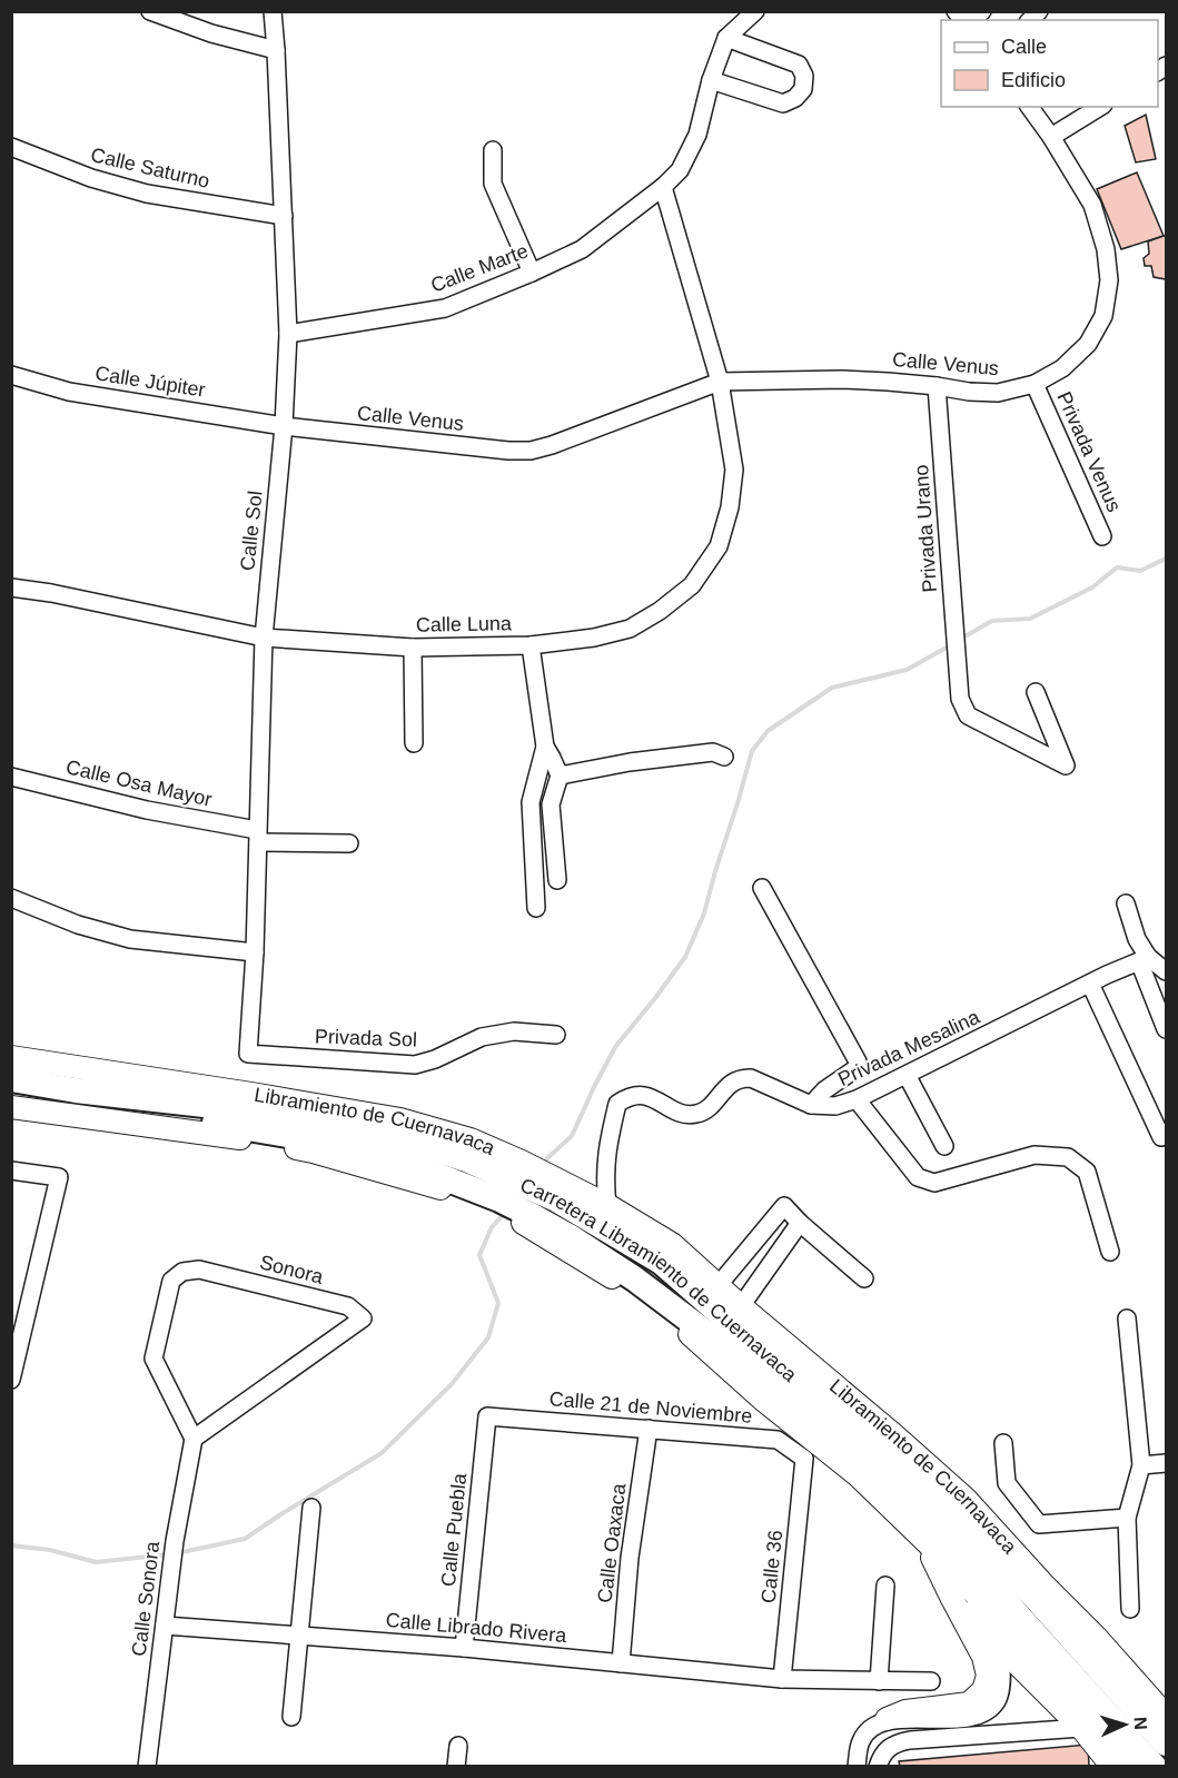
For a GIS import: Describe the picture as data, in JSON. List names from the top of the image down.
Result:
{
  "streets": {
    "highway": ["Carretera Libramiento de Cuernavaca"],
    "main road": ["Libramiento de Cuernavaca"],
    "street": [
      "Calle Saturno",
      "Calle Marte",
      "Calle Venus",
      "Calle Júpiter",
      "Privada Venus",
      "Privada Urano",
      "Calle Sol",
      "Calle Luna",
      "Calle Osa Mayor",
      "Privada Sol",
      "Privada Mesalina",
      "Sonora",
      "Calle 21 de Noviembre",
      "Calle Puebla",
      "Calle Oaxaca",
      "Calle 36",
      "Calle Sonora",
      "Calle Librado Rivera"
    ]
  },
  "crossings": [
    ["Calle Saturno", "Calle Sol"],
    ["Calle Marte", "Calle Sol"],
    ["Calle Venus", "Calle Júpiter"],
    ["Calle Venus", "Privada Venus"],
    ["Calle Venus", "Privada Urano"],
    ["Calle Venus", "Calle Sol"],
    ["Calle Venus", "Calle Luna"],
    ["Calle Júpiter", "Calle Sol"],
    ["Calle Sol", "Calle Luna"],
    ["Calle Sol", "Calle Osa Mayor"],
    ["Calle Sol", "Privada Sol"],
    ["Privada Mesalina", "Libramiento de Cuernavaca"],
    ["Libramiento de Cuernavaca", "Carretera Libramiento de Cuernavaca"],
    ["Sonora", "Calle Sonora"],
    ["Calle 21 de Noviembre", "Calle Puebla"],
    ["Calle 21 de Noviembre", "Calle Oaxaca"],
    ["Calle 21 de Noviembre", "Calle 36"],
    ["Calle Puebla", "Calle Librado Rivera"],
    ["Calle Oaxaca", "Calle Librado Rivera"],
    ["Calle 36", "Calle Librado Rivera"],
    ["Calle Sonora", "Calle Librado Rivera"]
  ],
  "legend": ["Calle", "Edificio"],
  "north": "right"
}
